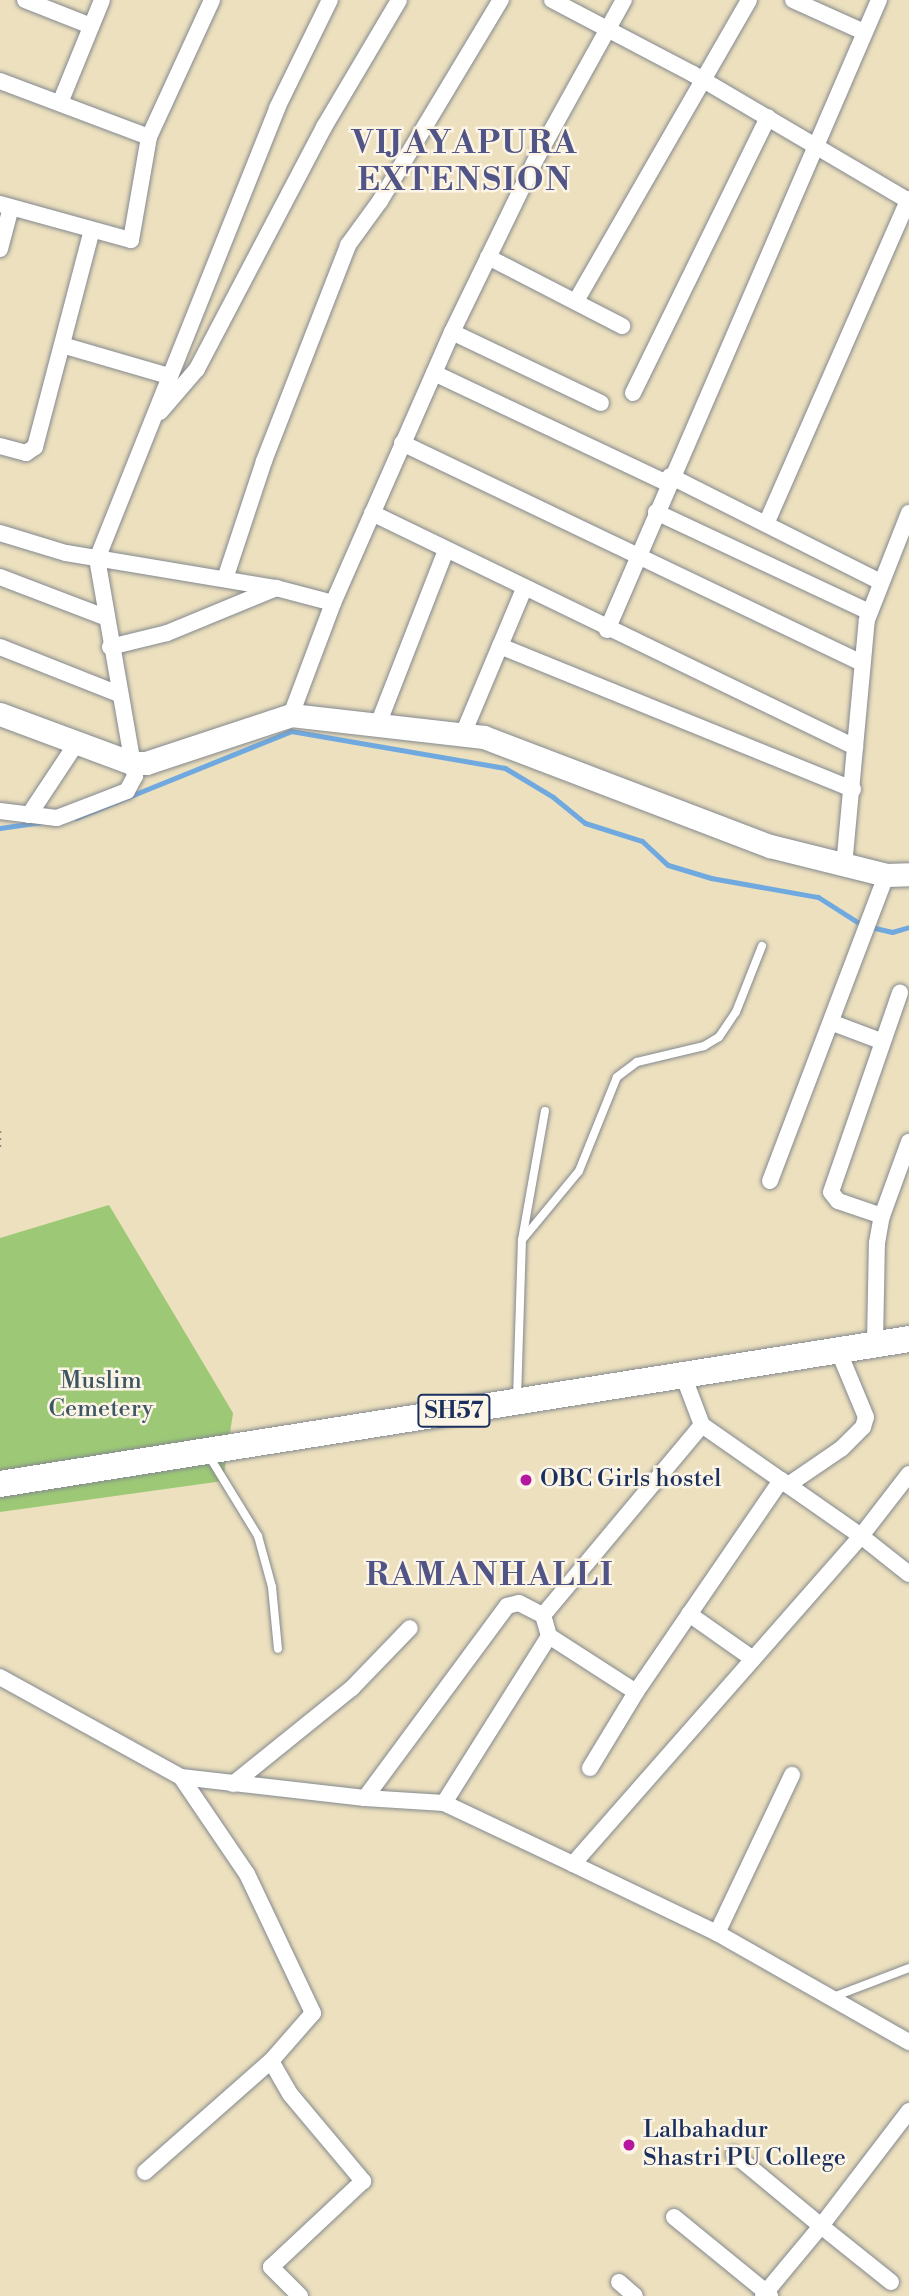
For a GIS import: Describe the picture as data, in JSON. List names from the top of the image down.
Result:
{
  "streets": {
    "main road": ["SH57"]
  },
  "districts": ["VIJAYAPURA EXTENSION", "RAMANHALLI"],
  "parks": ["Muslim Cemetery"],
  "places": ["OBC Girls hostel", "Lalbahadur Shastri PU College"]
}
